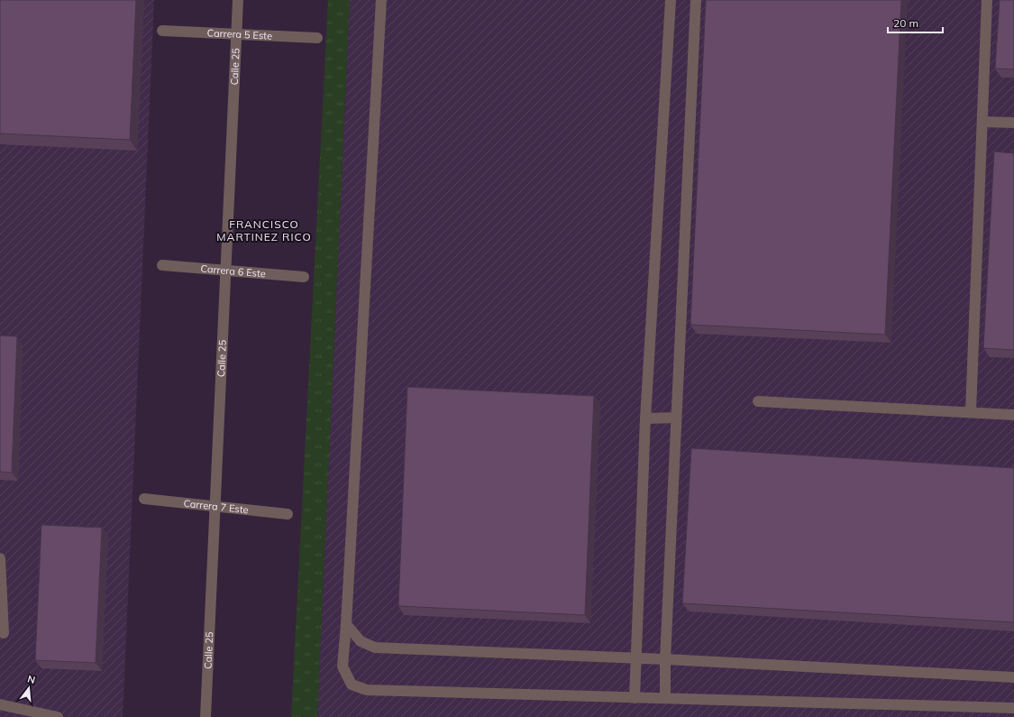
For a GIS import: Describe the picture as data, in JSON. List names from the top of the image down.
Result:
{
  "streets": {
    "street": [
      "Carrera 5 Este",
      "Calle 25",
      "Carrera 6 Este",
      "Carrera 7 Este"
    ]
  },
  "crossings": [
    ["Carrera 5 Este", "Calle 25"],
    ["Calle 25", "Carrera 6 Este"],
    ["Calle 25", "Carrera 7 Este"]
  ],
  "districts": ["FRANCISCO MARTINEZ RICO"],
  "scale_bar": "20 m",
  "north": "top"
}
